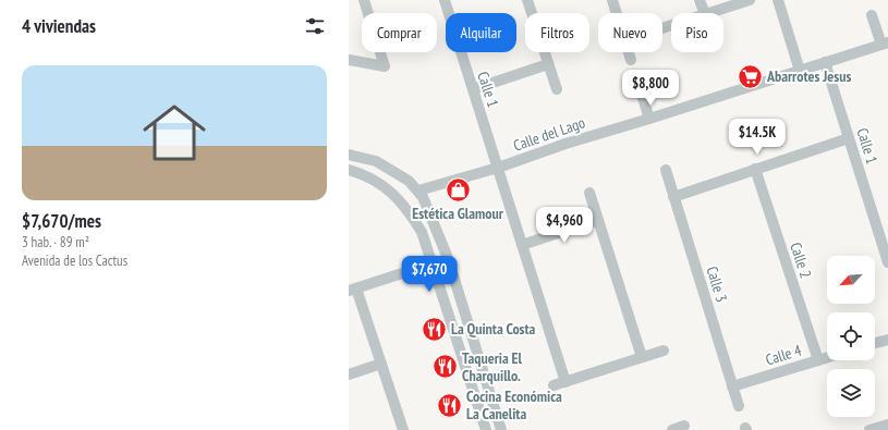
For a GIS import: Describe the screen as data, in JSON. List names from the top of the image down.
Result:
{
  "streets": {
    "street": [
      "Calle 1",
      "Calle del Lago",
      "Calle 2",
      "Calle 3",
      "Calle 4"
    ]
  },
  "crossings": [
    ["Calle 1", "Calle del Lago"],
    ["Calle 2", "Calle 4"],
    ["Calle 3", "Calle 4"]
  ],
  "places": {
    "supermarket": ["Abarrotes Jesus"],
    "shop": ["Estética Glamour"],
    "restaurant": ["La Quinta Costa", "Taqueria El Charquillo.", "Cocina Económica La Canelita"]
  },
  "north": "bottom left",
  "page": {
    "heading": "4 viviendas",
    "chip": [
      "Comprar",
      "Alquilar",
      "Filtros",
      "Nuevo",
      "Piso"
    ],
    "list": [
      {
        "name": "$7,670/mes",
        "note": "3 hab. · 89 m² · Avenida de los Cactus"
      }
    ],
    "price": [
      "$8,800",
      "$14.5K",
      "$4,960",
      "$7,670"
    ]
  }
}
